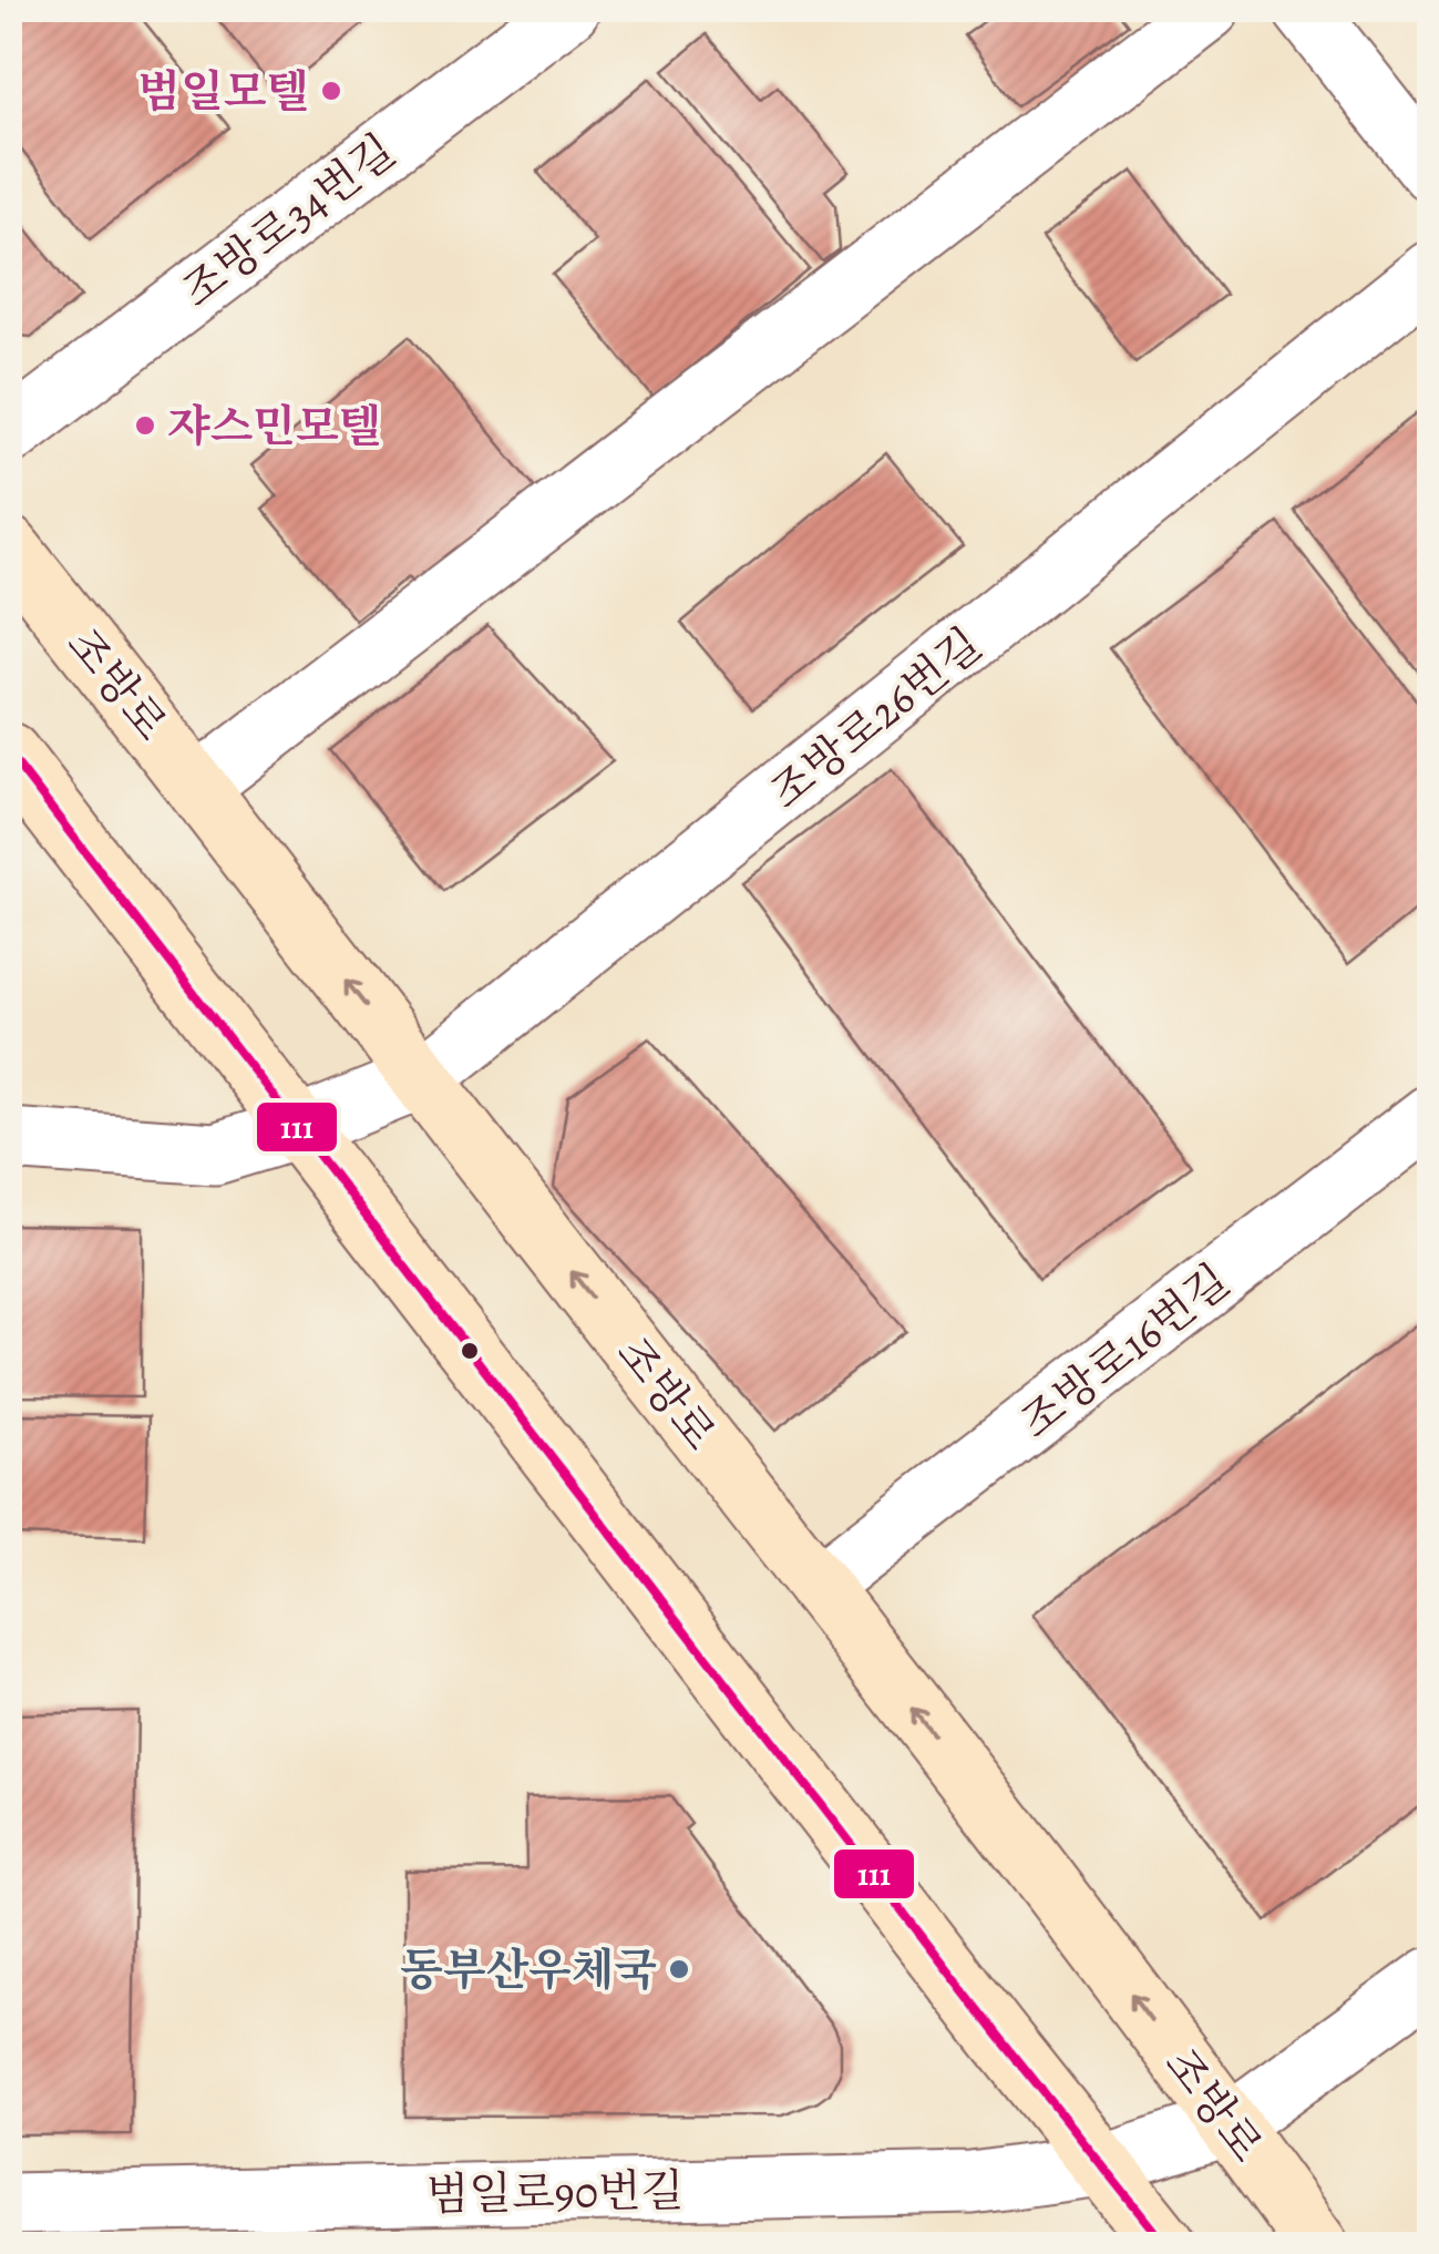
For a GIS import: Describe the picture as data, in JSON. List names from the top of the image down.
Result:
{
  "streets": {
    "main road": ["조방로"],
    "street": [
      "조방로34번길",
      "조방로26번길",
      "조방로16번길",
      "범일로90번길"
    ]
  },
  "crossings": [
    ["조방로", "조방로26번길"],
    ["조방로", "조방로16번길"],
    ["조방로", "범일로90번길"]
  ],
  "places": ["범일모텔", "쟈스민모텔", "동부산우체국"],
  "lines": ["transit line 111"]
}
